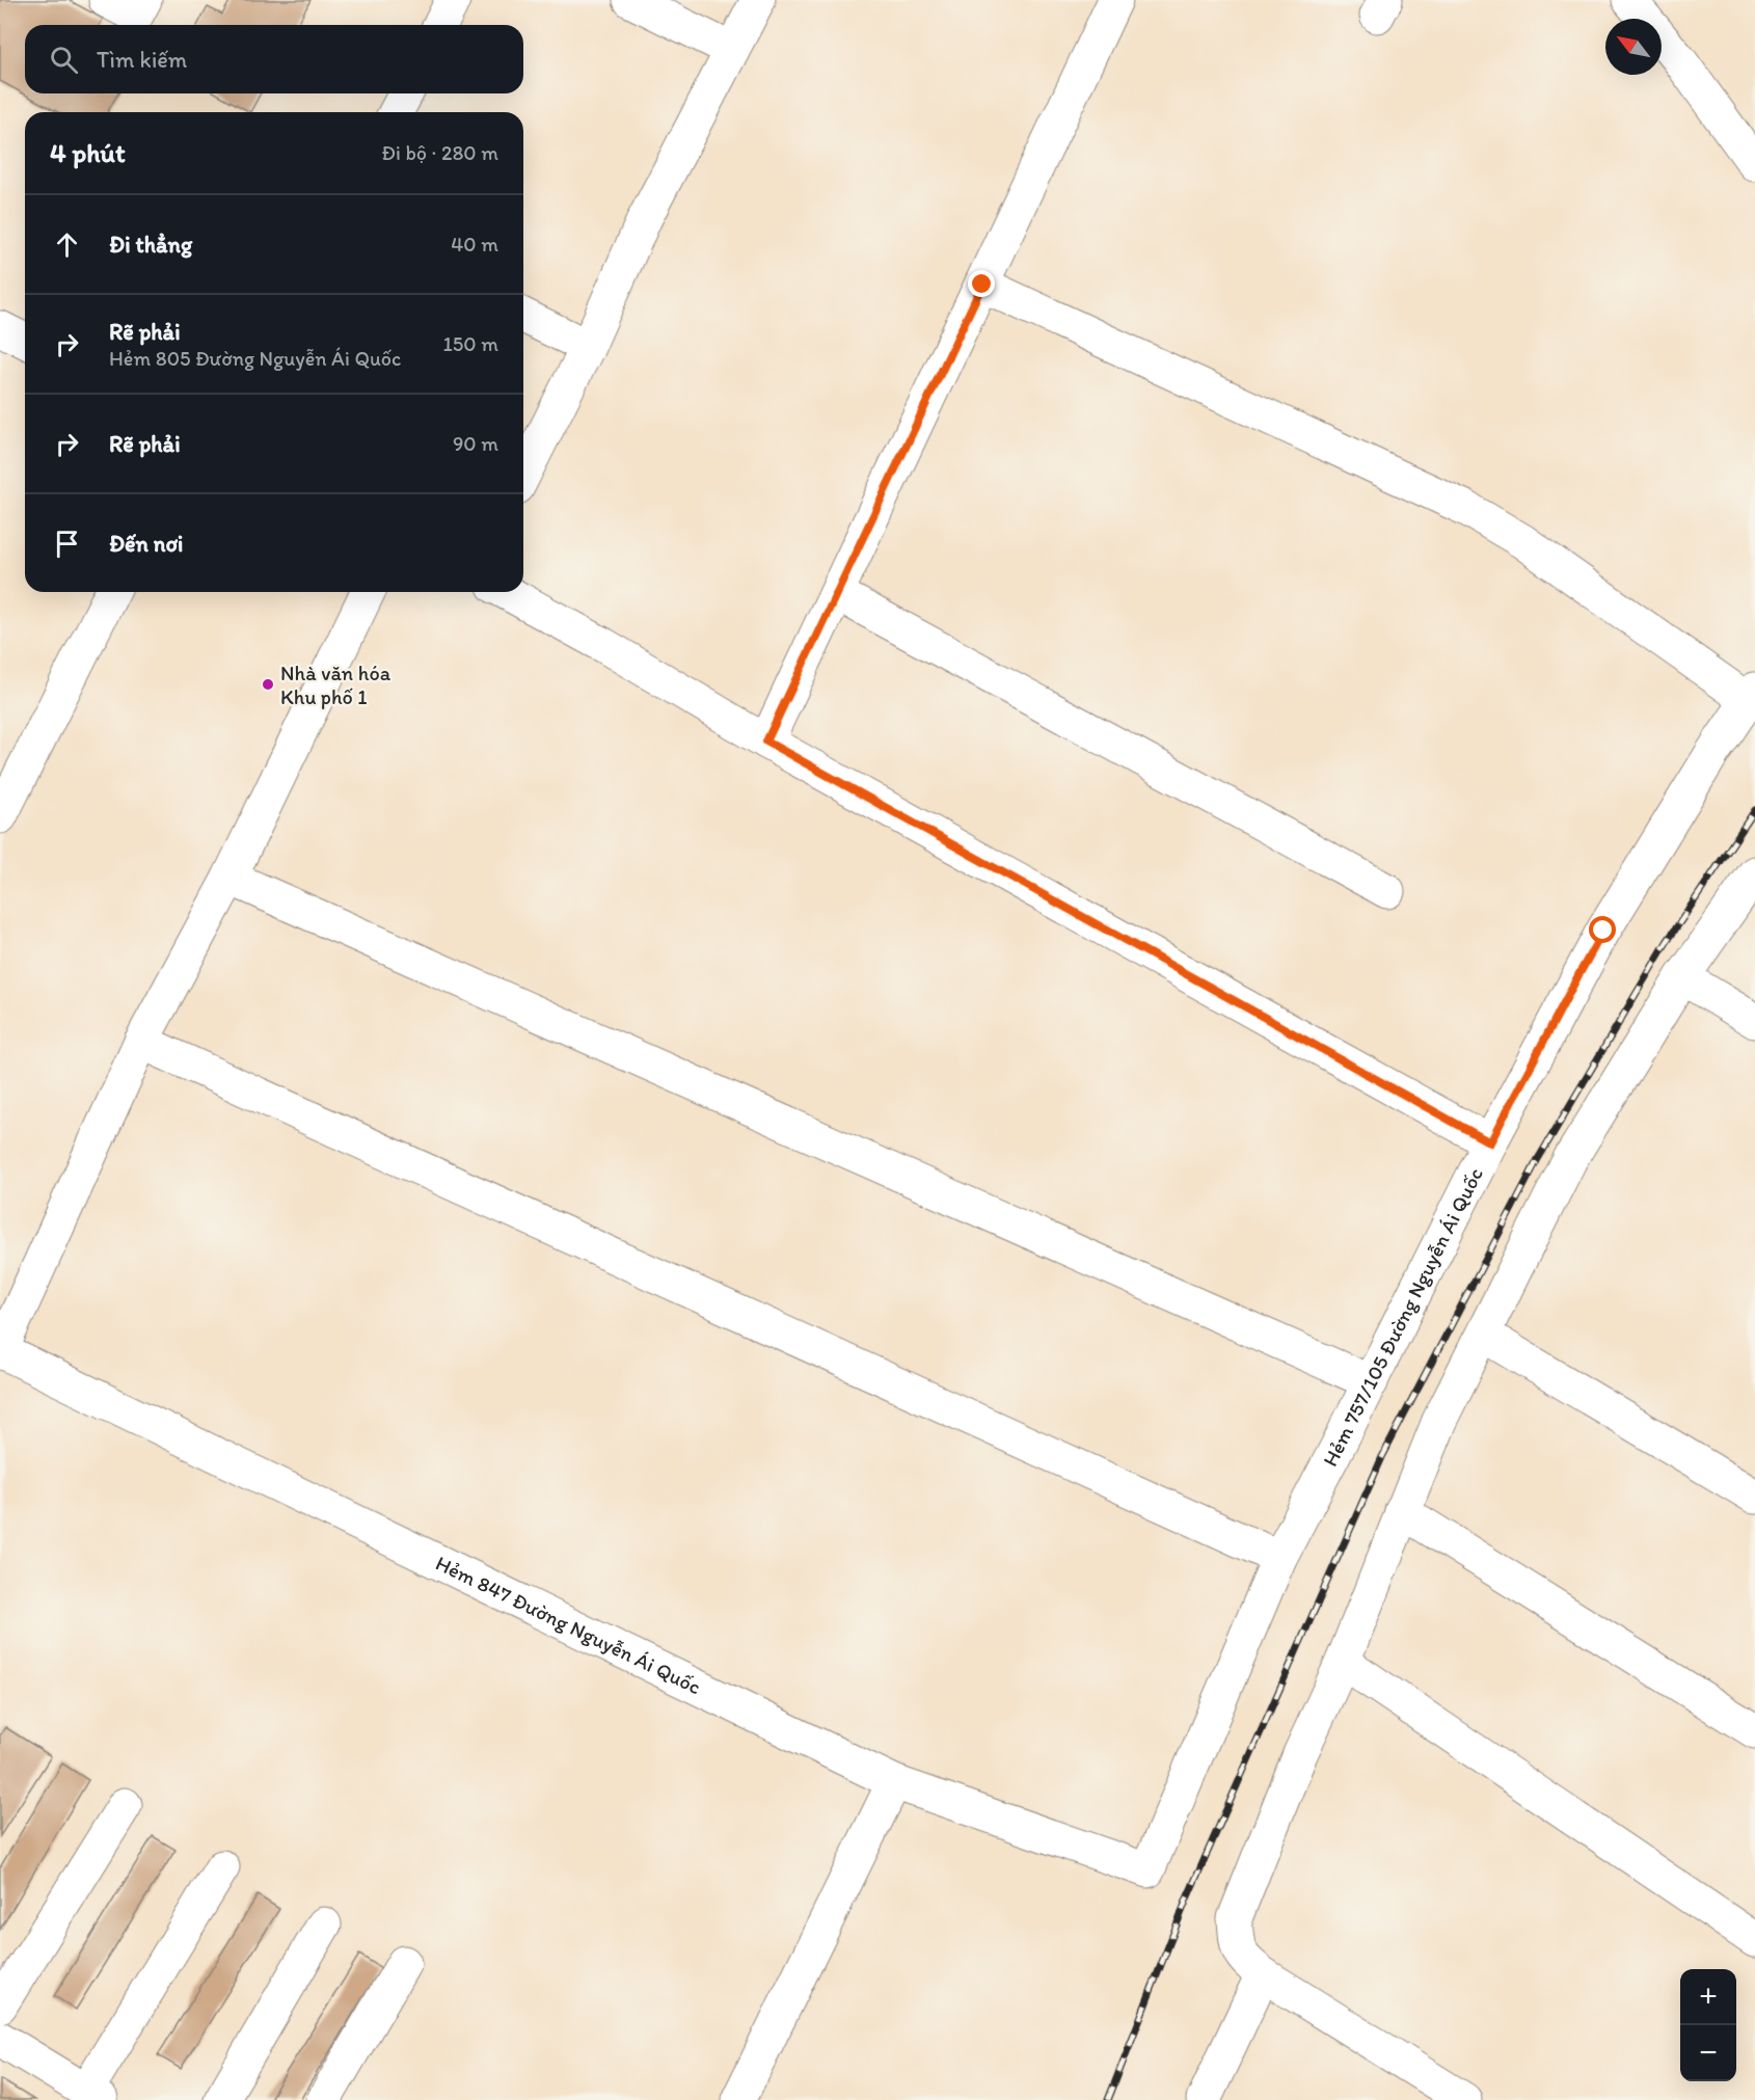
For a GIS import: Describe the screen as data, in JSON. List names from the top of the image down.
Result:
{
  "streets": {
    "street": ["Hẻm 757/105 Đường Nguyễn Ái Quốc", "Hẻm 847 Đường Nguyễn Ái Quốc"]
  },
  "crossings": [
    ["Hẻm 757/105 Đường Nguyễn Ái Quốc", "Hẻm 847 Đường Nguyễn Ái Quốc"]
  ],
  "places": ["Nhà văn hóa Khu phố 1"],
  "north": "top left",
  "page": {
    "search": "Tìm kiếm",
    "heading": ["4 phút", "Đi bộ · 280 m"],
    "list": [
      ["Đi thẳng", "40 m"],
      ["Rẽ phải", "Hẻm 805 Đường Nguyễn Ái Quốc", "150 m"],
      ["Rẽ phải", "90 m"],
      "Đến nơi"
    ],
    "map_buttons": ["+", "−"]
  }
}
